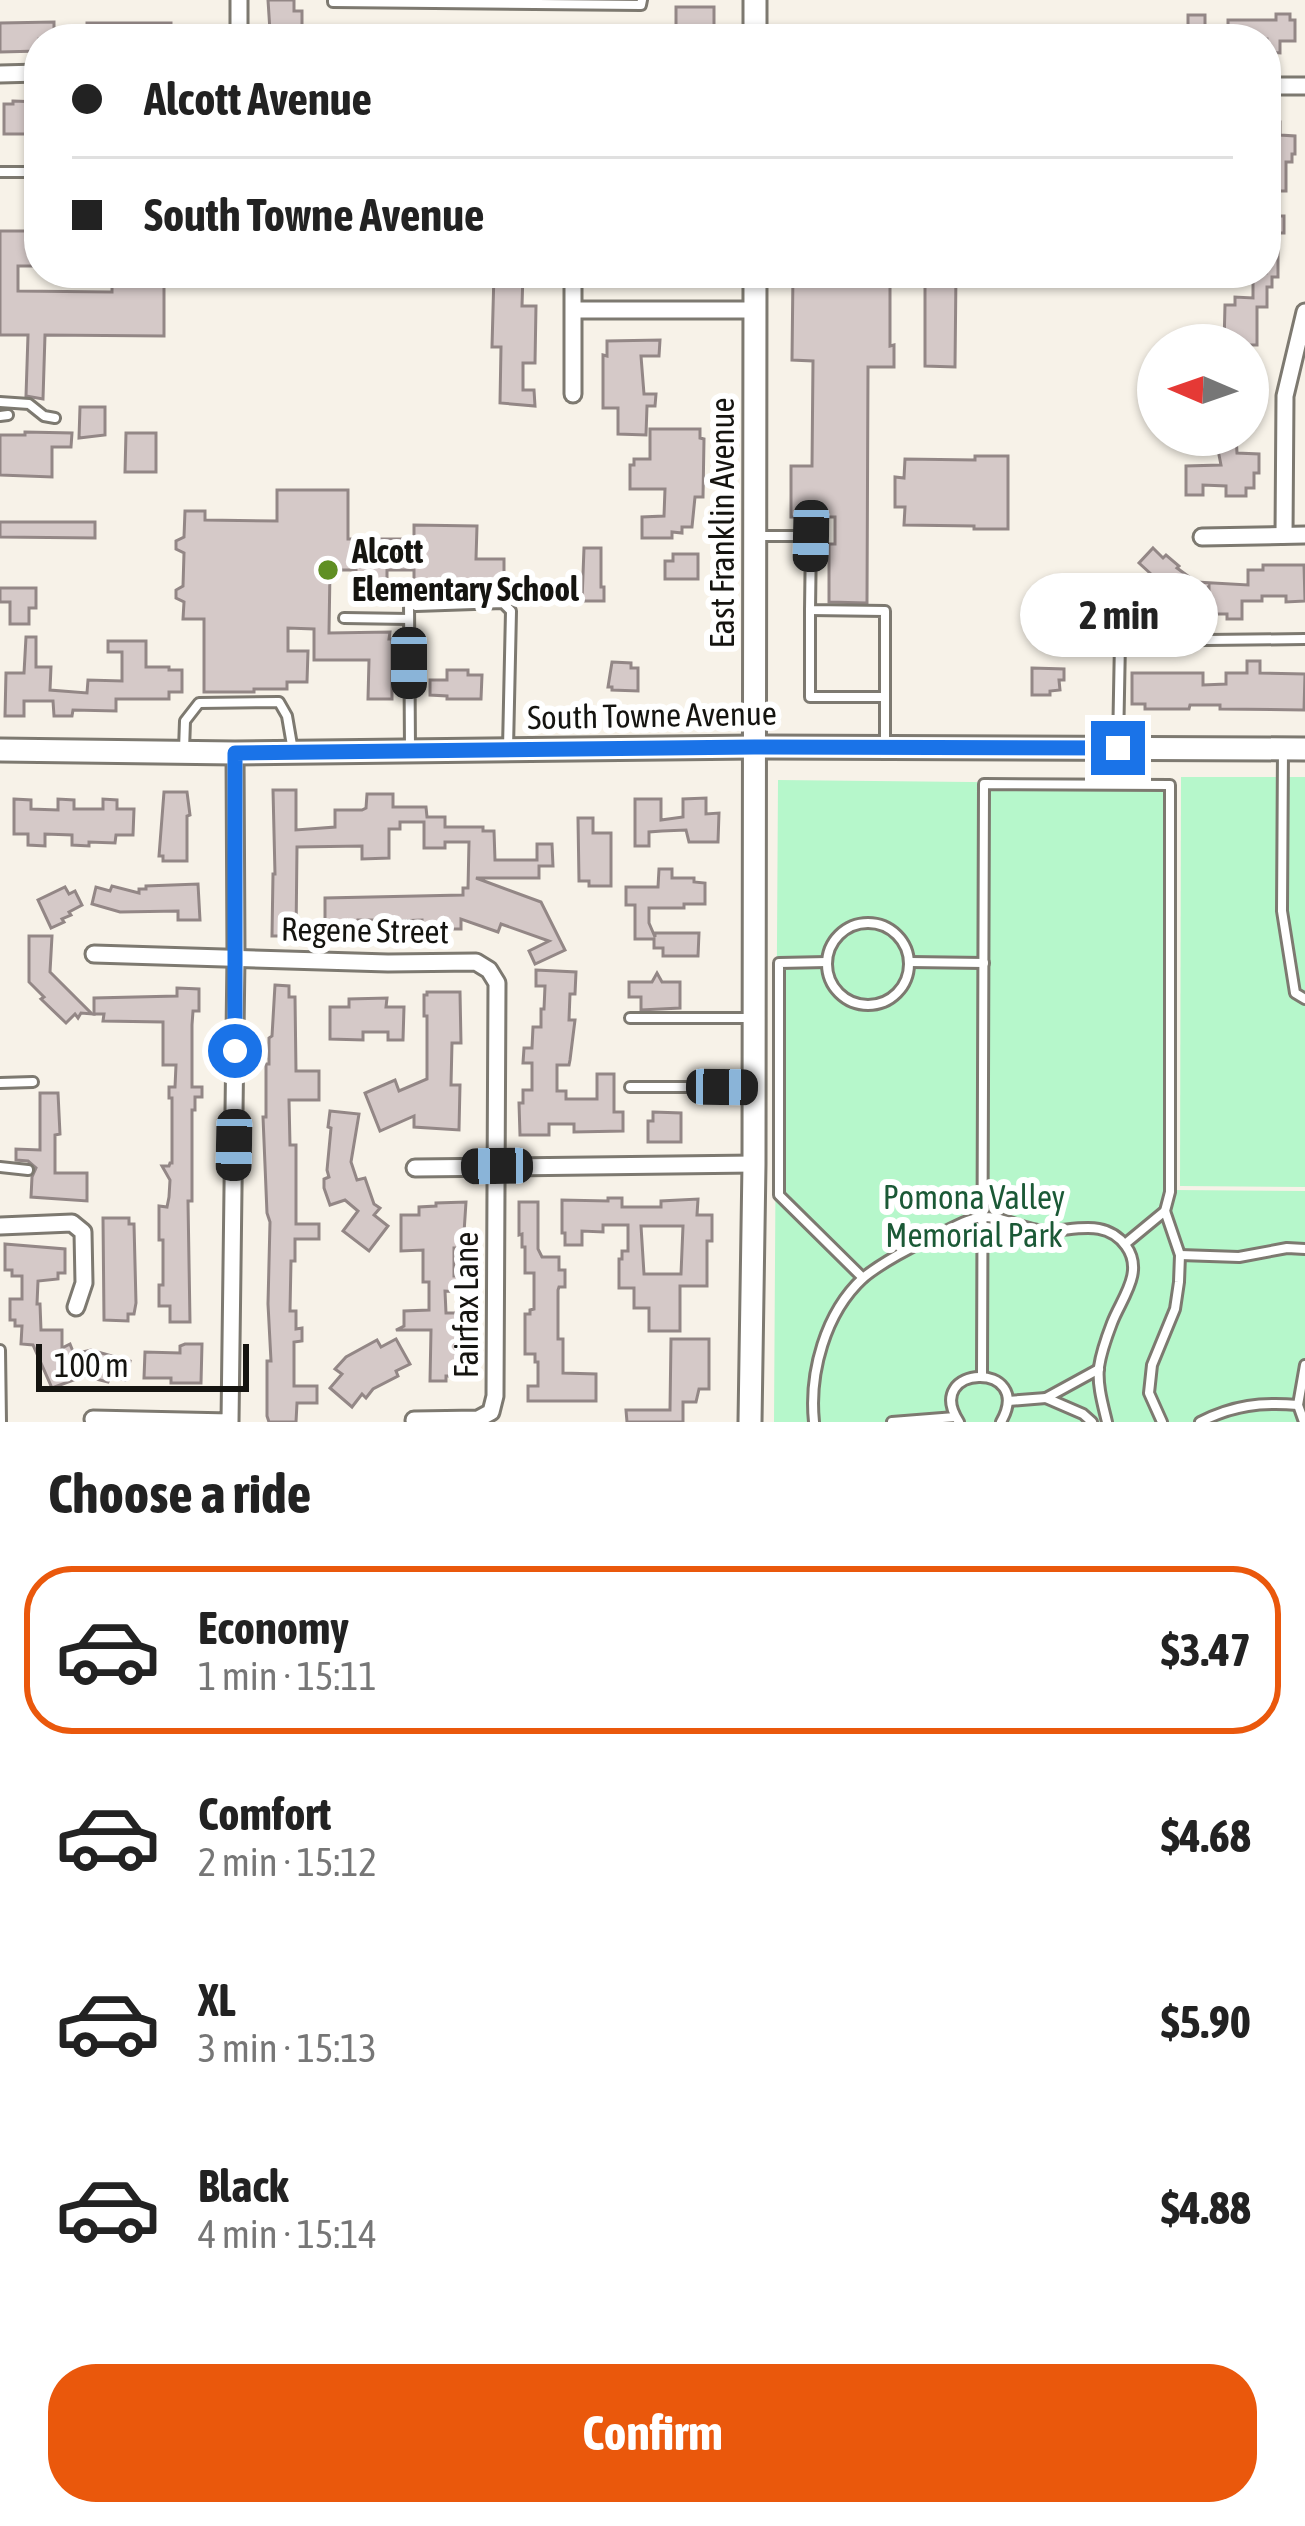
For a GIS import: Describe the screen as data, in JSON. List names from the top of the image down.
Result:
{
  "streets": {
    "street": [
      "East Franklin Avenue",
      "South Towne Avenue",
      "Regene Street",
      "Fairfax Lane"
    ]
  },
  "crossings": [
    ["East Franklin Avenue", "South Towne Avenue"],
    ["Regene Street", "Fairfax Lane"]
  ],
  "parks": ["Pomona Valley Memorial Park"],
  "places": ["Alcott Elementary School"],
  "scale_bar": "100 m",
  "north": "left",
  "page": {
    "banner": ["Alcott Avenue", "South Towne Avenue"],
    "bubble": "2 min",
    "scale": "100 m",
    "heading": "Choose a ride",
    "list": [
      {
        "name": "Economy",
        "note": "1 min · 15:11",
        "value": "$3.47"
      },
      {
        "name": "Comfort",
        "note": "2 min · 15:12",
        "value": "$4.68"
      },
      {
        "name": "XL",
        "note": "3 min · 15:13",
        "value": "$5.90"
      },
      {
        "name": "Black",
        "note": "4 min · 15:14",
        "value": "$4.88"
      }
    ],
    "buttons": "Confirm"
  }
}
